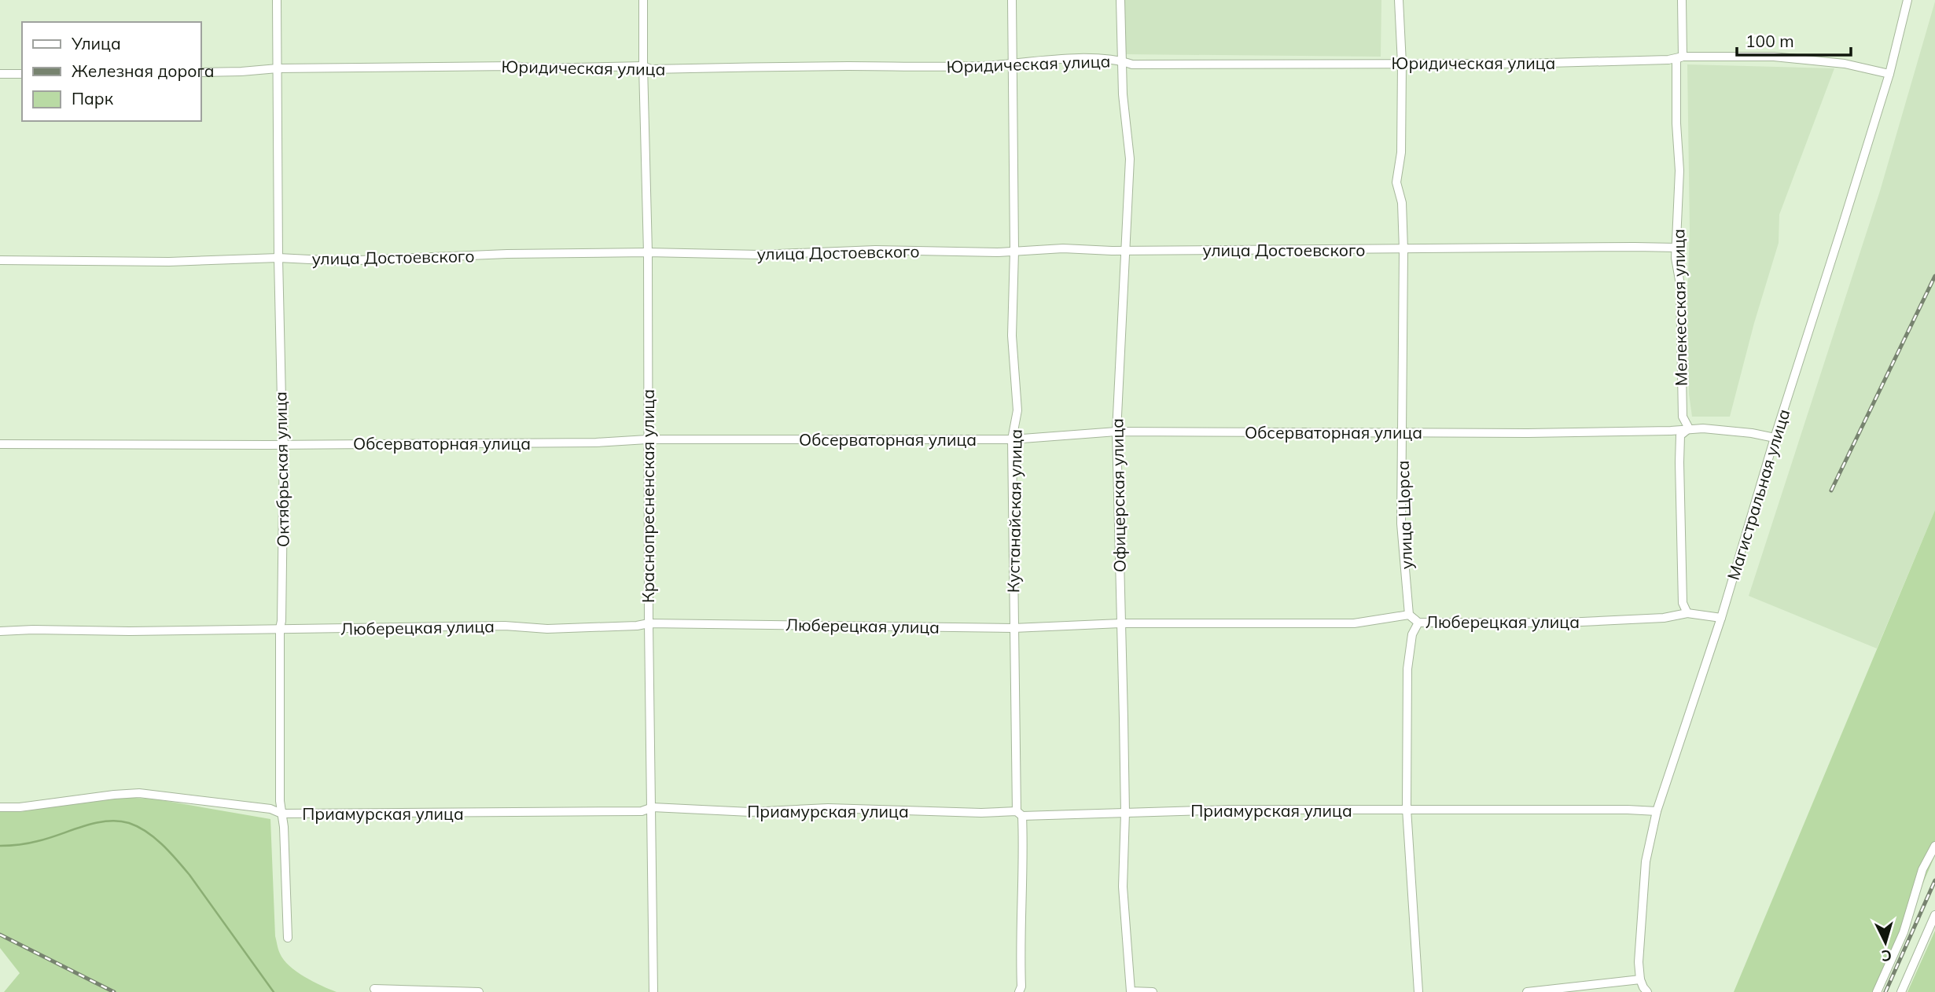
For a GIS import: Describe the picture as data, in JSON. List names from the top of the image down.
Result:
{
  "streets": {
    "street": [
      "Юридическая улица",
      "улица Достоевского",
      "Мелекесская улица",
      "Обсерваторная улица",
      "Октябрьская улица",
      "Магистральная улица",
      "Офицерская улица",
      "Краснопресненская улица",
      "Кустанайская улица",
      "улица Щорса",
      "Люберецкая улица",
      "Приамурская улица"
    ]
  },
  "crossings": [
    ["Юридическая улица", "Мелекесская улица"],
    ["Юридическая улица", "Октябрьская улица"],
    ["Юридическая улица", "Магистральная улица"],
    ["Юридическая улица", "Офицерская улица"],
    ["Юридическая улица", "Краснопресненская улица"],
    ["Юридическая улица", "Кустанайская улица"],
    ["Юридическая улица", "улица Щорса"],
    ["улица Достоевского", "Мелекесская улица"],
    ["улица Достоевского", "Октябрьская улица"],
    ["улица Достоевского", "Офицерская улица"],
    ["улица Достоевского", "Краснопресненская улица"],
    ["улица Достоевского", "Кустанайская улица"],
    ["улица Достоевского", "улица Щорса"],
    ["Мелекесская улица", "Обсерваторная улица"],
    ["Обсерваторная улица", "Октябрьская улица"],
    ["Обсерваторная улица", "Магистральная улица"],
    ["Обсерваторная улица", "Офицерская улица"],
    ["Обсерваторная улица", "Краснопресненская улица"],
    ["Обсерваторная улица", "Кустанайская улица"],
    ["Обсерваторная улица", "улица Щорса"],
    ["Октябрьская улица", "Люберецкая улица"],
    ["Октябрьская улица", "Приамурская улица"],
    ["Магистральная улица", "Люберецкая улица"],
    ["Магистральная улица", "Приамурская улица"],
    ["Офицерская улица", "Люберецкая улица"],
    ["Офицерская улица", "Приамурская улица"],
    ["Краснопресненская улица", "Люберецкая улица"],
    ["Краснопресненская улица", "Приамурская улица"],
    ["Кустанайская улица", "Люберецкая улица"],
    ["Кустанайская улица", "Приамурская улица"],
    ["улица Щорса", "Люберецкая улица"]
  ],
  "legend": ["Улица", "Железная дорога", "Парк"],
  "scale_bar": "100 m",
  "north": "bottom"
}
